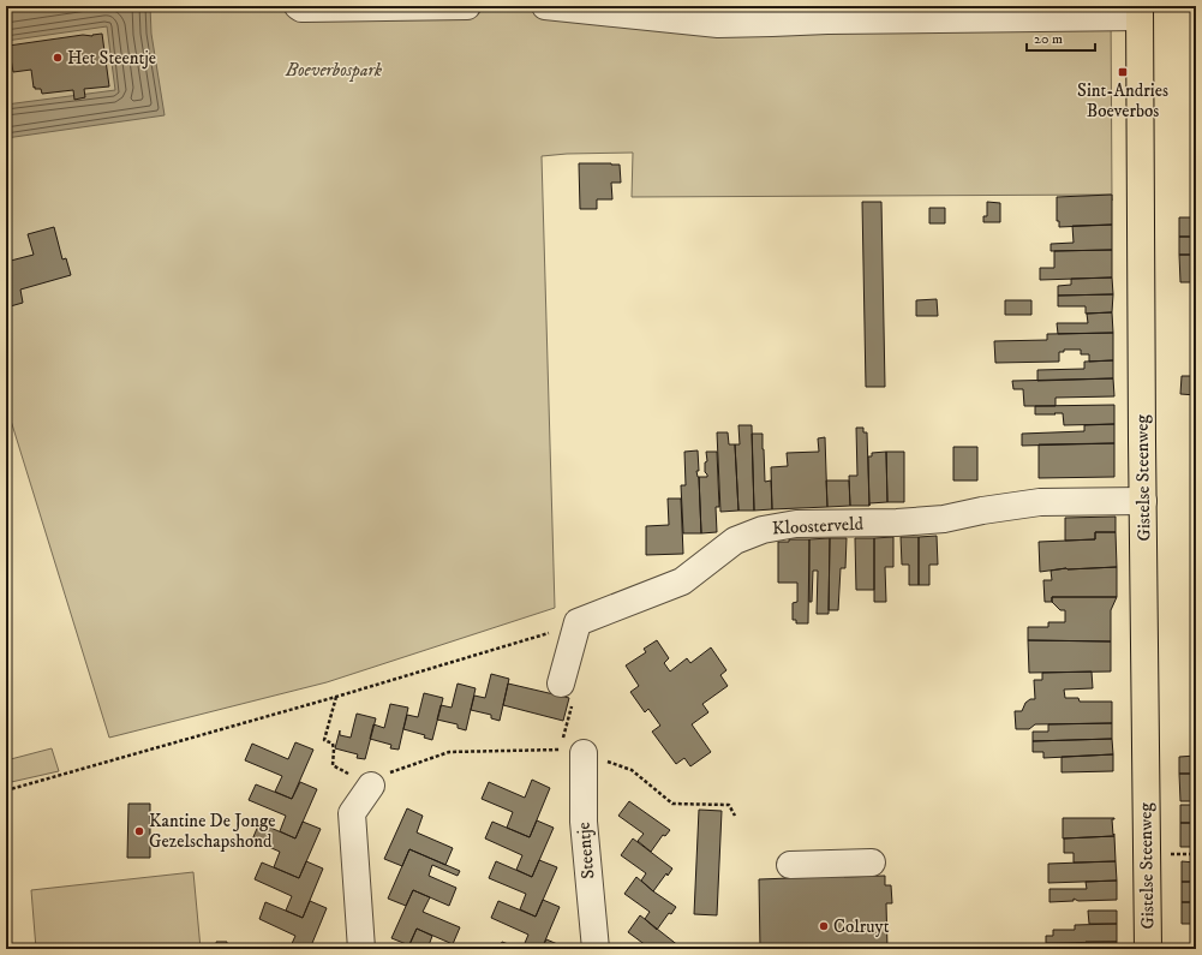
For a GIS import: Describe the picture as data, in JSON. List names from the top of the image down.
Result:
{
  "streets": {
    "main road": ["Gistelse Steenweg"],
    "street": ["Kloosterveld", "Steentje"]
  },
  "crossings": [
    ["Gistelse Steenweg", "Kloosterveld"]
  ],
  "parks": ["Boeverbospark"],
  "places": {
    "other": ["Het Steentje", "Kantine De Jonge Gezelschapshond", "Colruyt"],
    "transit": ["Sint-Andries Boeverbos"]
  },
  "scale_bar": "20 m"
}
